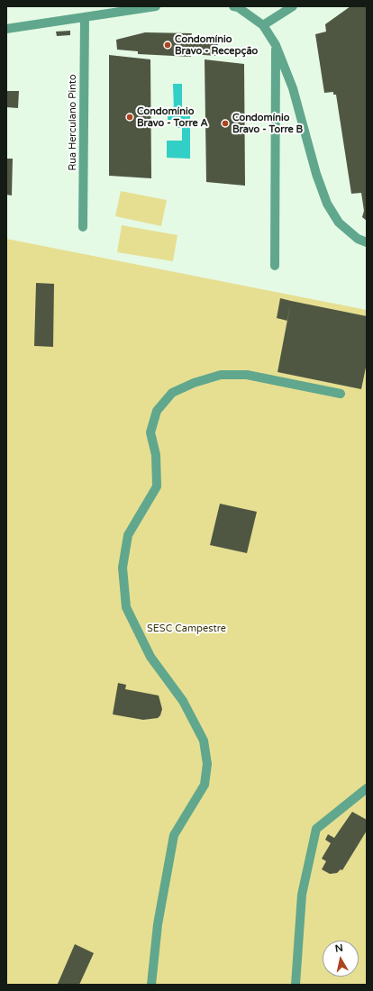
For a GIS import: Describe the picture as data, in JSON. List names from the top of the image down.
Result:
{
  "streets": {
    "street": ["Rua Herculano Pinto"]
  },
  "parks": ["SESC Campestre"],
  "places": ["Condomínio Bravo - Recepção", "Condomínio Bravo - Torre A", "Condomínio Bravo - Torre B"],
  "north": "top"
}
